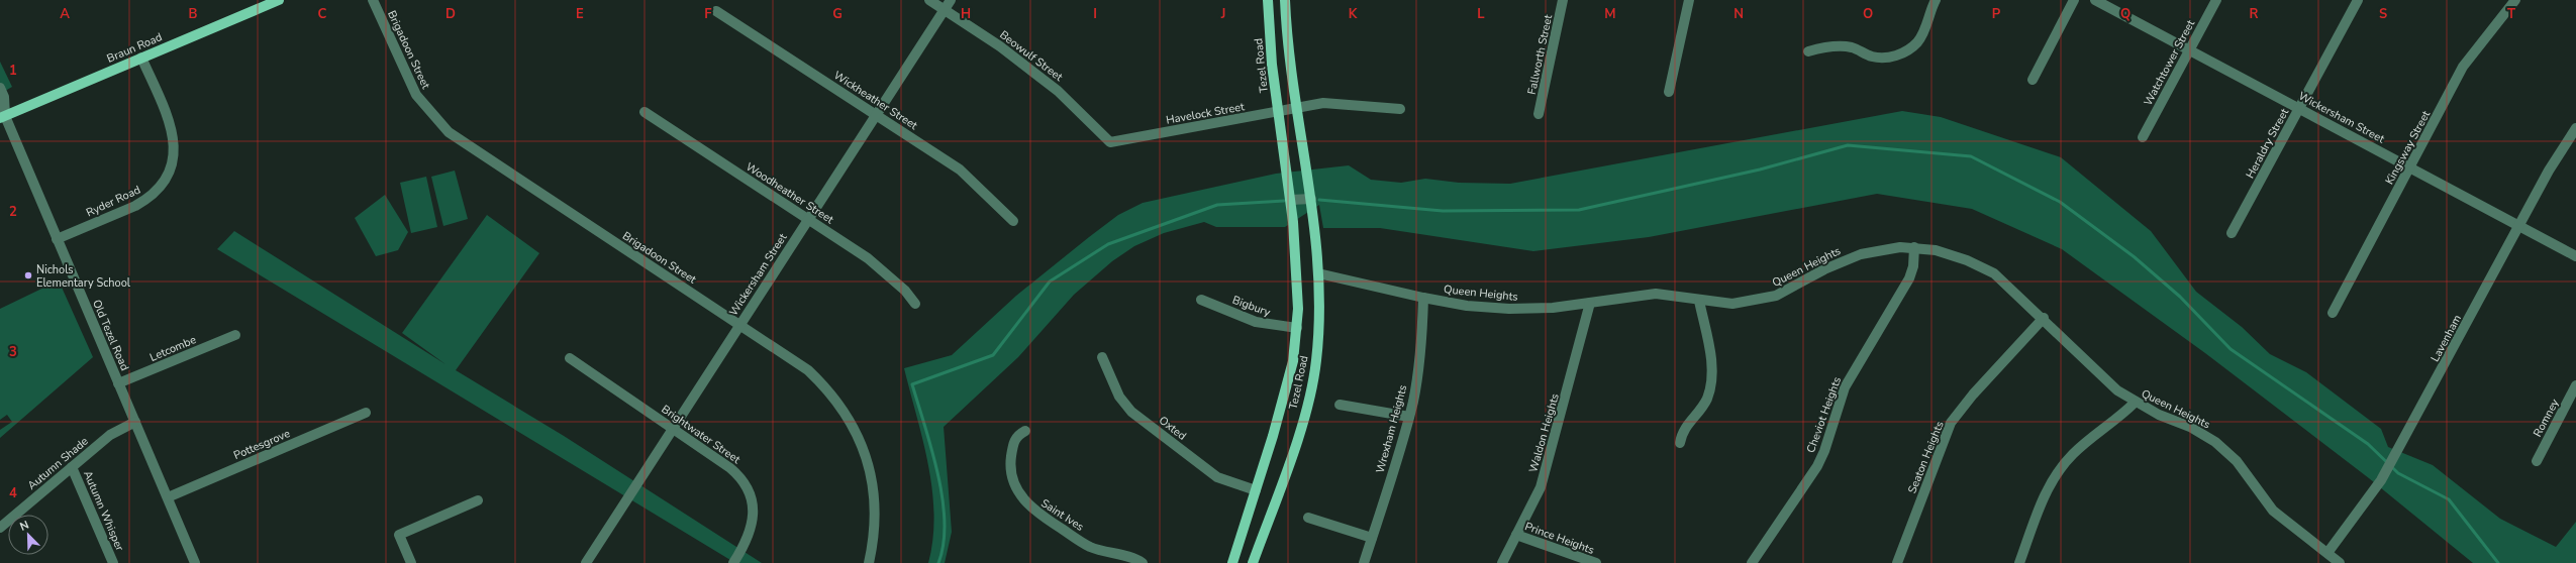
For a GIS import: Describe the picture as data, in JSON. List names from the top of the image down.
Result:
{
  "streets": {
    "main road": ["Braun Road", "Tezel Road"],
    "street": [
      "Brigadoon Street",
      "Fallworth Street",
      "Beowulf Street",
      "Watchtower Street",
      "Wickheather Street",
      "Havelock Street",
      "Wickersham Street",
      "Heraldry Street",
      "Kingsway Street",
      "Woodheather Street",
      "Ryder Road",
      "Queen Heights",
      "Bigbury",
      "Old Tezel Road",
      "Lavenham",
      "Letcombe",
      "Cheviot Heights",
      "Romney",
      "Oxted",
      "Wrexham Heights",
      "Waldon Heights",
      "Brightwater Street",
      "Pottesgrove",
      "Seaton Heights",
      "Autumn Shade",
      "Autumn Whisper",
      "Saint Ives",
      "Prince Heights"
    ]
  },
  "crossings": [
    ["Braun Road", "Ryder Road"],
    ["Braun Road", "Old Tezel Road"],
    ["Brigadoon Street", "Wickersham Street"],
    ["Beowulf Street", "Havelock Street"],
    ["Beowulf Street", "Wickersham Street"],
    ["Watchtower Street", "Wickersham Street"],
    ["Tezel Road", "Havelock Street"],
    ["Tezel Road", "Queen Heights"],
    ["Tezel Road", "Bigbury"],
    ["Tezel Road", "Oxted"],
    ["Wickheather Street", "Wickersham Street"],
    ["Wickersham Street", "Heraldry Street"],
    ["Wickersham Street", "Kingsway Street"],
    ["Wickersham Street", "Woodheather Street"],
    ["Wickersham Street", "Lavenham"],
    ["Wickersham Street", "Brightwater Street"],
    ["Ryder Road", "Old Tezel Road"],
    ["Queen Heights", "Lavenham"],
    ["Queen Heights", "Cheviot Heights"],
    ["Queen Heights", "Wrexham Heights"],
    ["Queen Heights", "Waldon Heights"],
    ["Queen Heights", "Seaton Heights"],
    ["Old Tezel Road", "Letcombe"],
    ["Old Tezel Road", "Pottesgrove"],
    ["Old Tezel Road", "Autumn Shade"],
    ["Waldon Heights", "Prince Heights"],
    ["Autumn Shade", "Autumn Whisper"]
  ],
  "places": ["Nichols Elementary School"],
  "north": "top left",
  "grid": {
    "columns": [
      "A",
      "B",
      "C",
      "D",
      "E",
      "F",
      "G",
      "H",
      "I",
      "J",
      "K",
      "L",
      "M",
      "N",
      "O",
      "P",
      "Q",
      "R",
      "S",
      "T"
    ],
    "rows": [
      "1",
      "2",
      "3",
      "4"
    ]
  }
}
